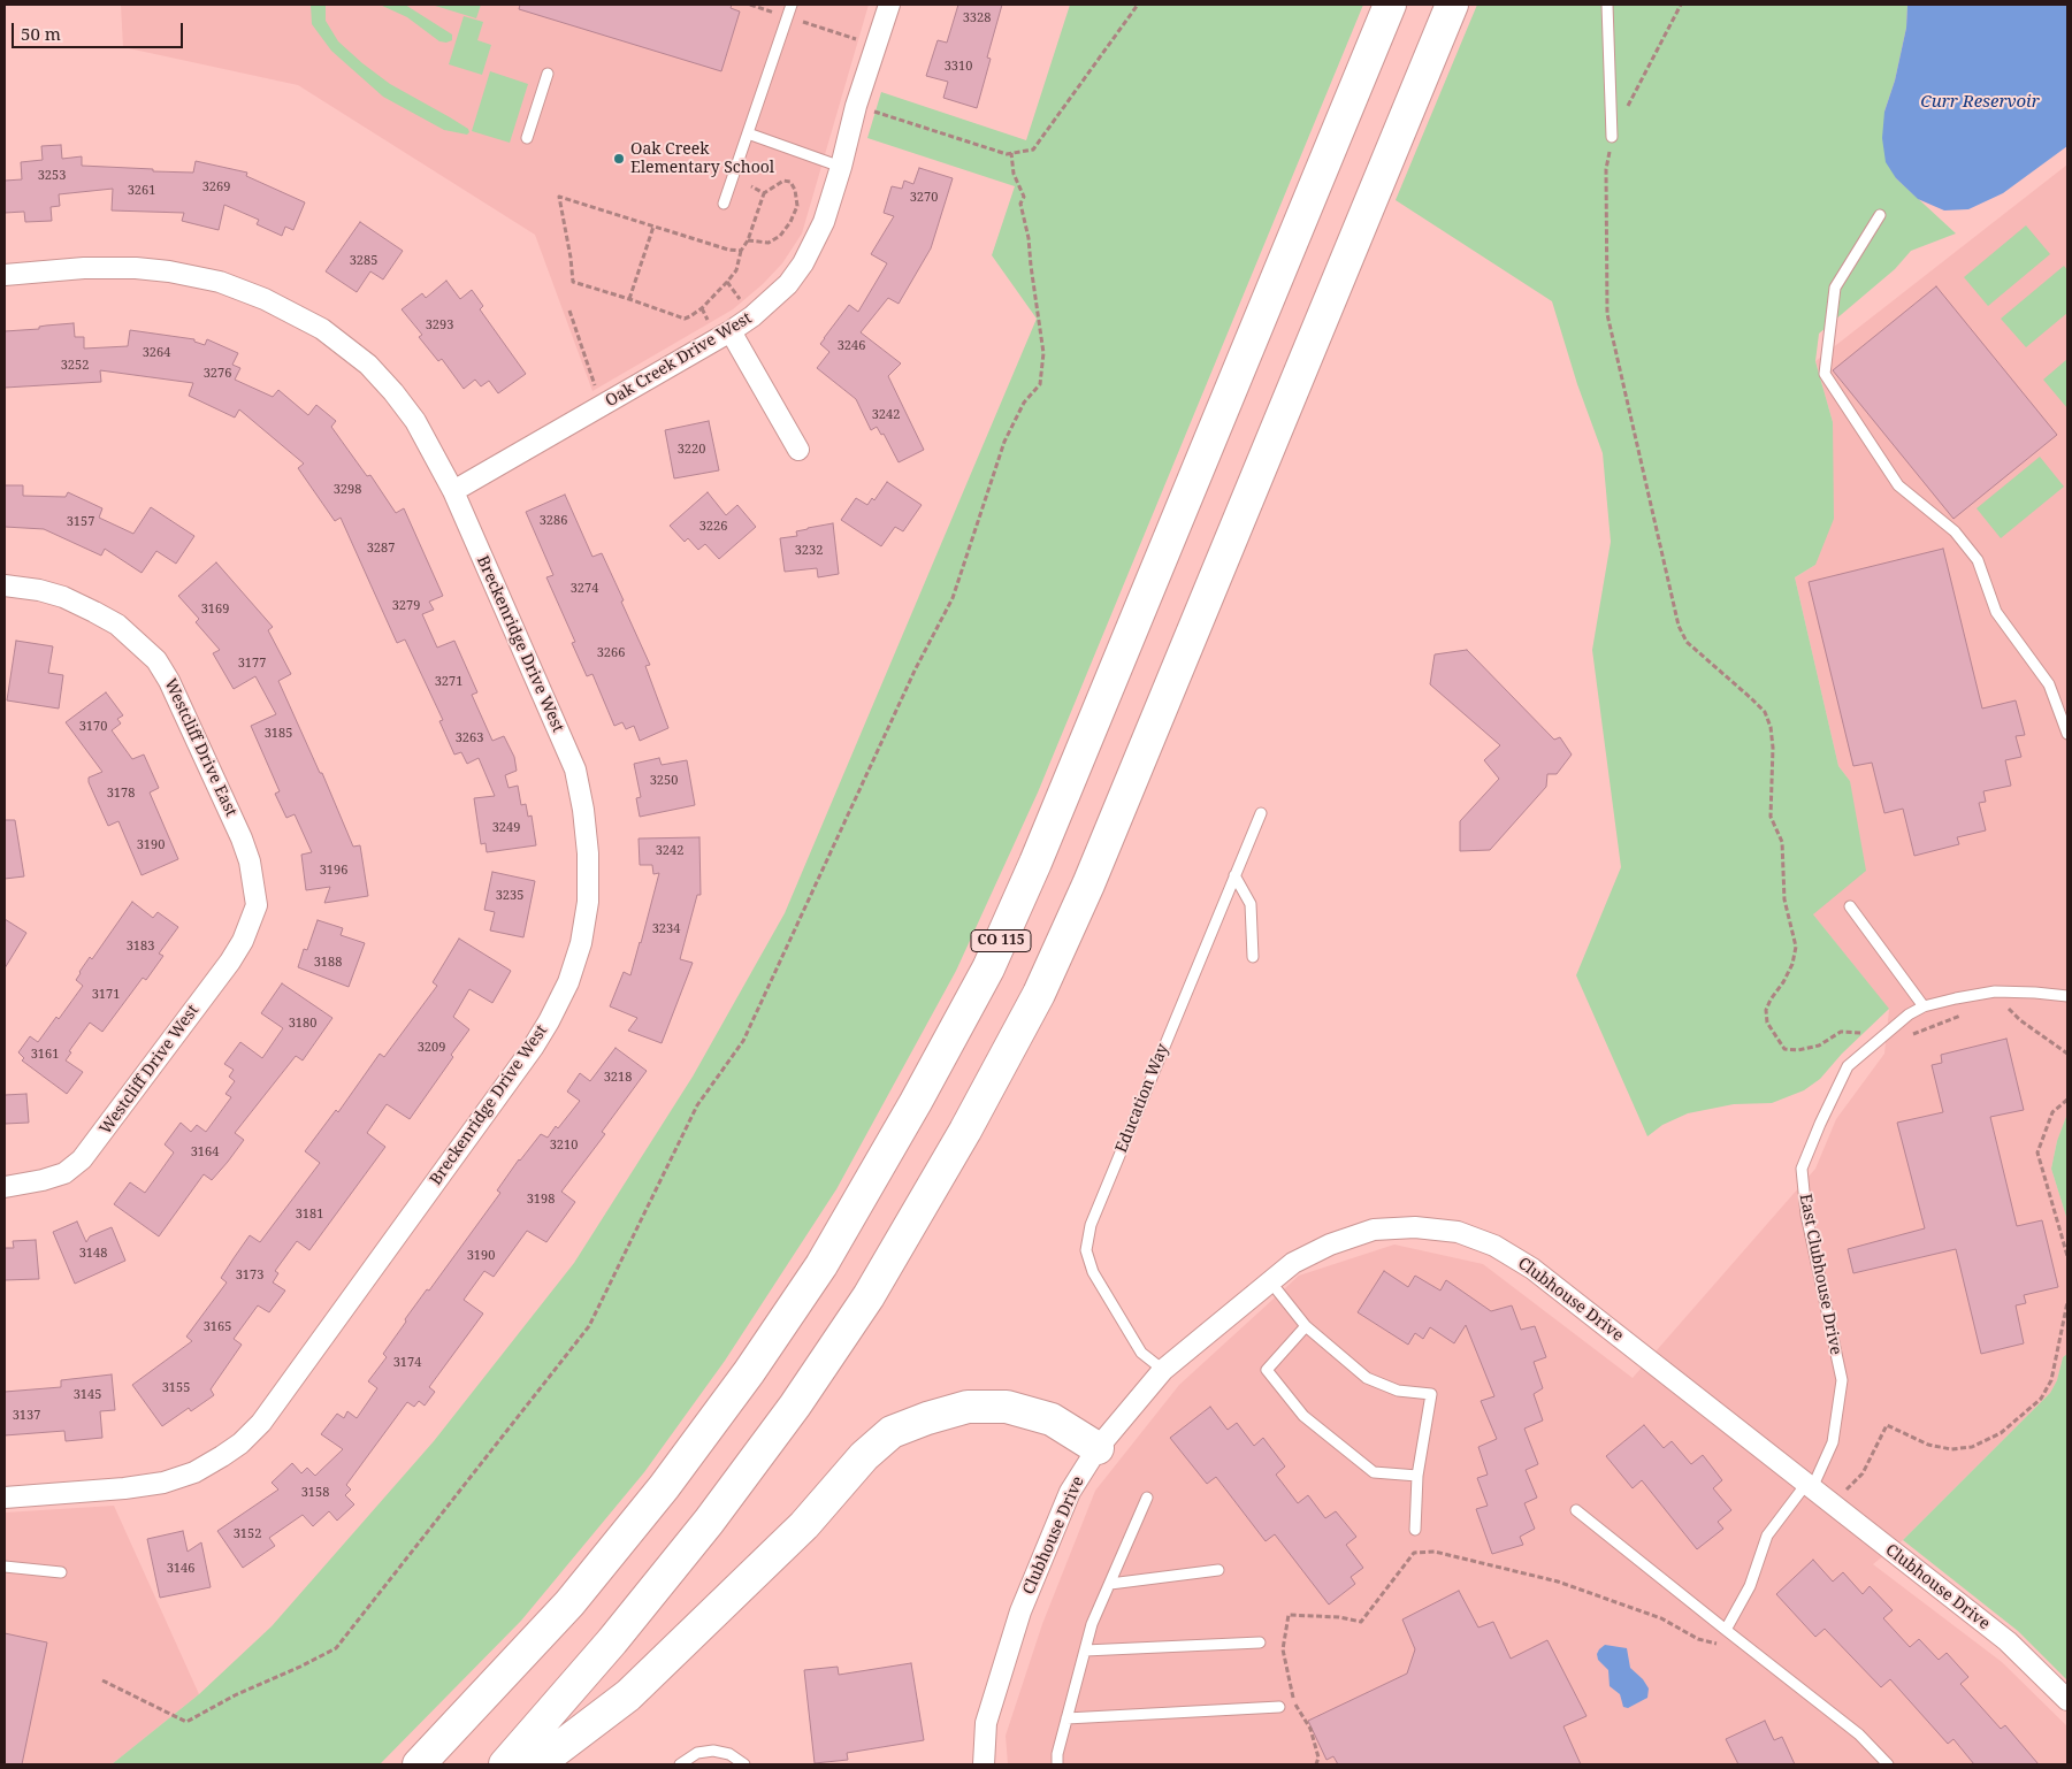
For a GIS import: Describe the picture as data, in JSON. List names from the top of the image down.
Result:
{
  "streets": {
    "highway": ["CO 115"],
    "street": [
      "Oak Creek Drive West",
      "Breckenridge Drive West",
      "Westcliff Drive East",
      "Westcliff Drive West",
      "Clubhouse Drive"
    ],
    "lane": ["Education Way", "East Clubhouse Drive"]
  },
  "crossings": [
    ["Oak Creek Drive West", "Breckenridge Drive West"],
    ["Westcliff Drive East", "Westcliff Drive West"],
    ["Education Way", "Clubhouse Drive"],
    ["East Clubhouse Drive", "Clubhouse Drive"]
  ],
  "water": ["Curr Reservoir"],
  "places": ["Oak Creek Elementary School"],
  "house_numbers": [
    "3328",
    "3310",
    "3253",
    "3269",
    "3261",
    "3270",
    "3285",
    "3293",
    "3246",
    "3264",
    "3252",
    "3276",
    "3242",
    "3220",
    "3298",
    "3286",
    "3157",
    "3226",
    "3287",
    "3232",
    "3274",
    "3279",
    "3169",
    "3266",
    "3177",
    "3271",
    "3170",
    "3185",
    "3263",
    "3250",
    "3178",
    "3249",
    "3190",
    "3242",
    "3196",
    "3235",
    "3234",
    "3183",
    "3188",
    "3171",
    "3180",
    "3209",
    "3161",
    "3218",
    "3210",
    "3164",
    "3198",
    "3181",
    "3148",
    "3190",
    "3173",
    "3165",
    "3174",
    "3155",
    "3145",
    "3137",
    "3158",
    "3152",
    "3146"
  ],
  "scale_bar": "50 m"
}
